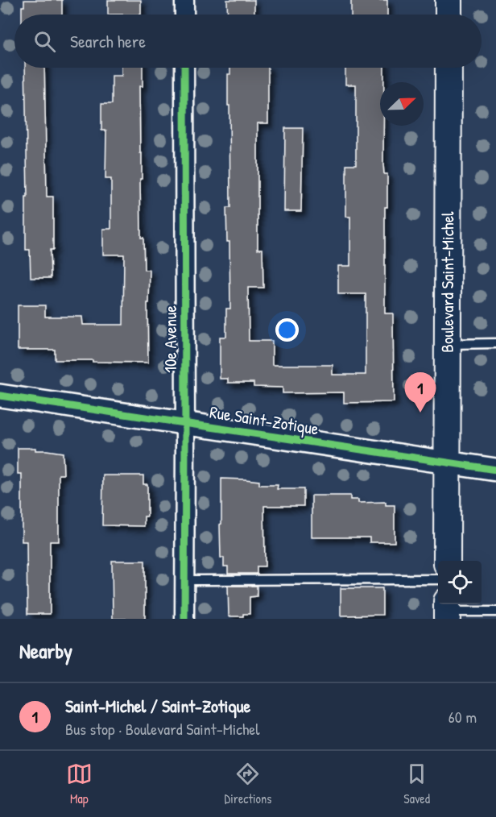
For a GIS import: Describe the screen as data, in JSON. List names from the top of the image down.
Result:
{
  "streets": {
    "main road": ["Boulevard Saint-Michel"],
    "street": ["10e Avenue", "Rue Saint-Zotique"]
  },
  "crossings": [
    ["Boulevard Saint-Michel", "Rue Saint-Zotique"],
    ["10e Avenue", "Rue Saint-Zotique"]
  ],
  "north": "top right",
  "page": {
    "search": "Search here",
    "pins": "1",
    "heading": "Nearby",
    "list": [
      {
        "mark": "1",
        "name": "Saint-Michel / Saint-Zotique",
        "note": "Bus stop · Boulevard Saint-Michel",
        "value": "60 m"
      }
    ],
    "nav": ["Map", "Directions", "Saved"]
  }
}
